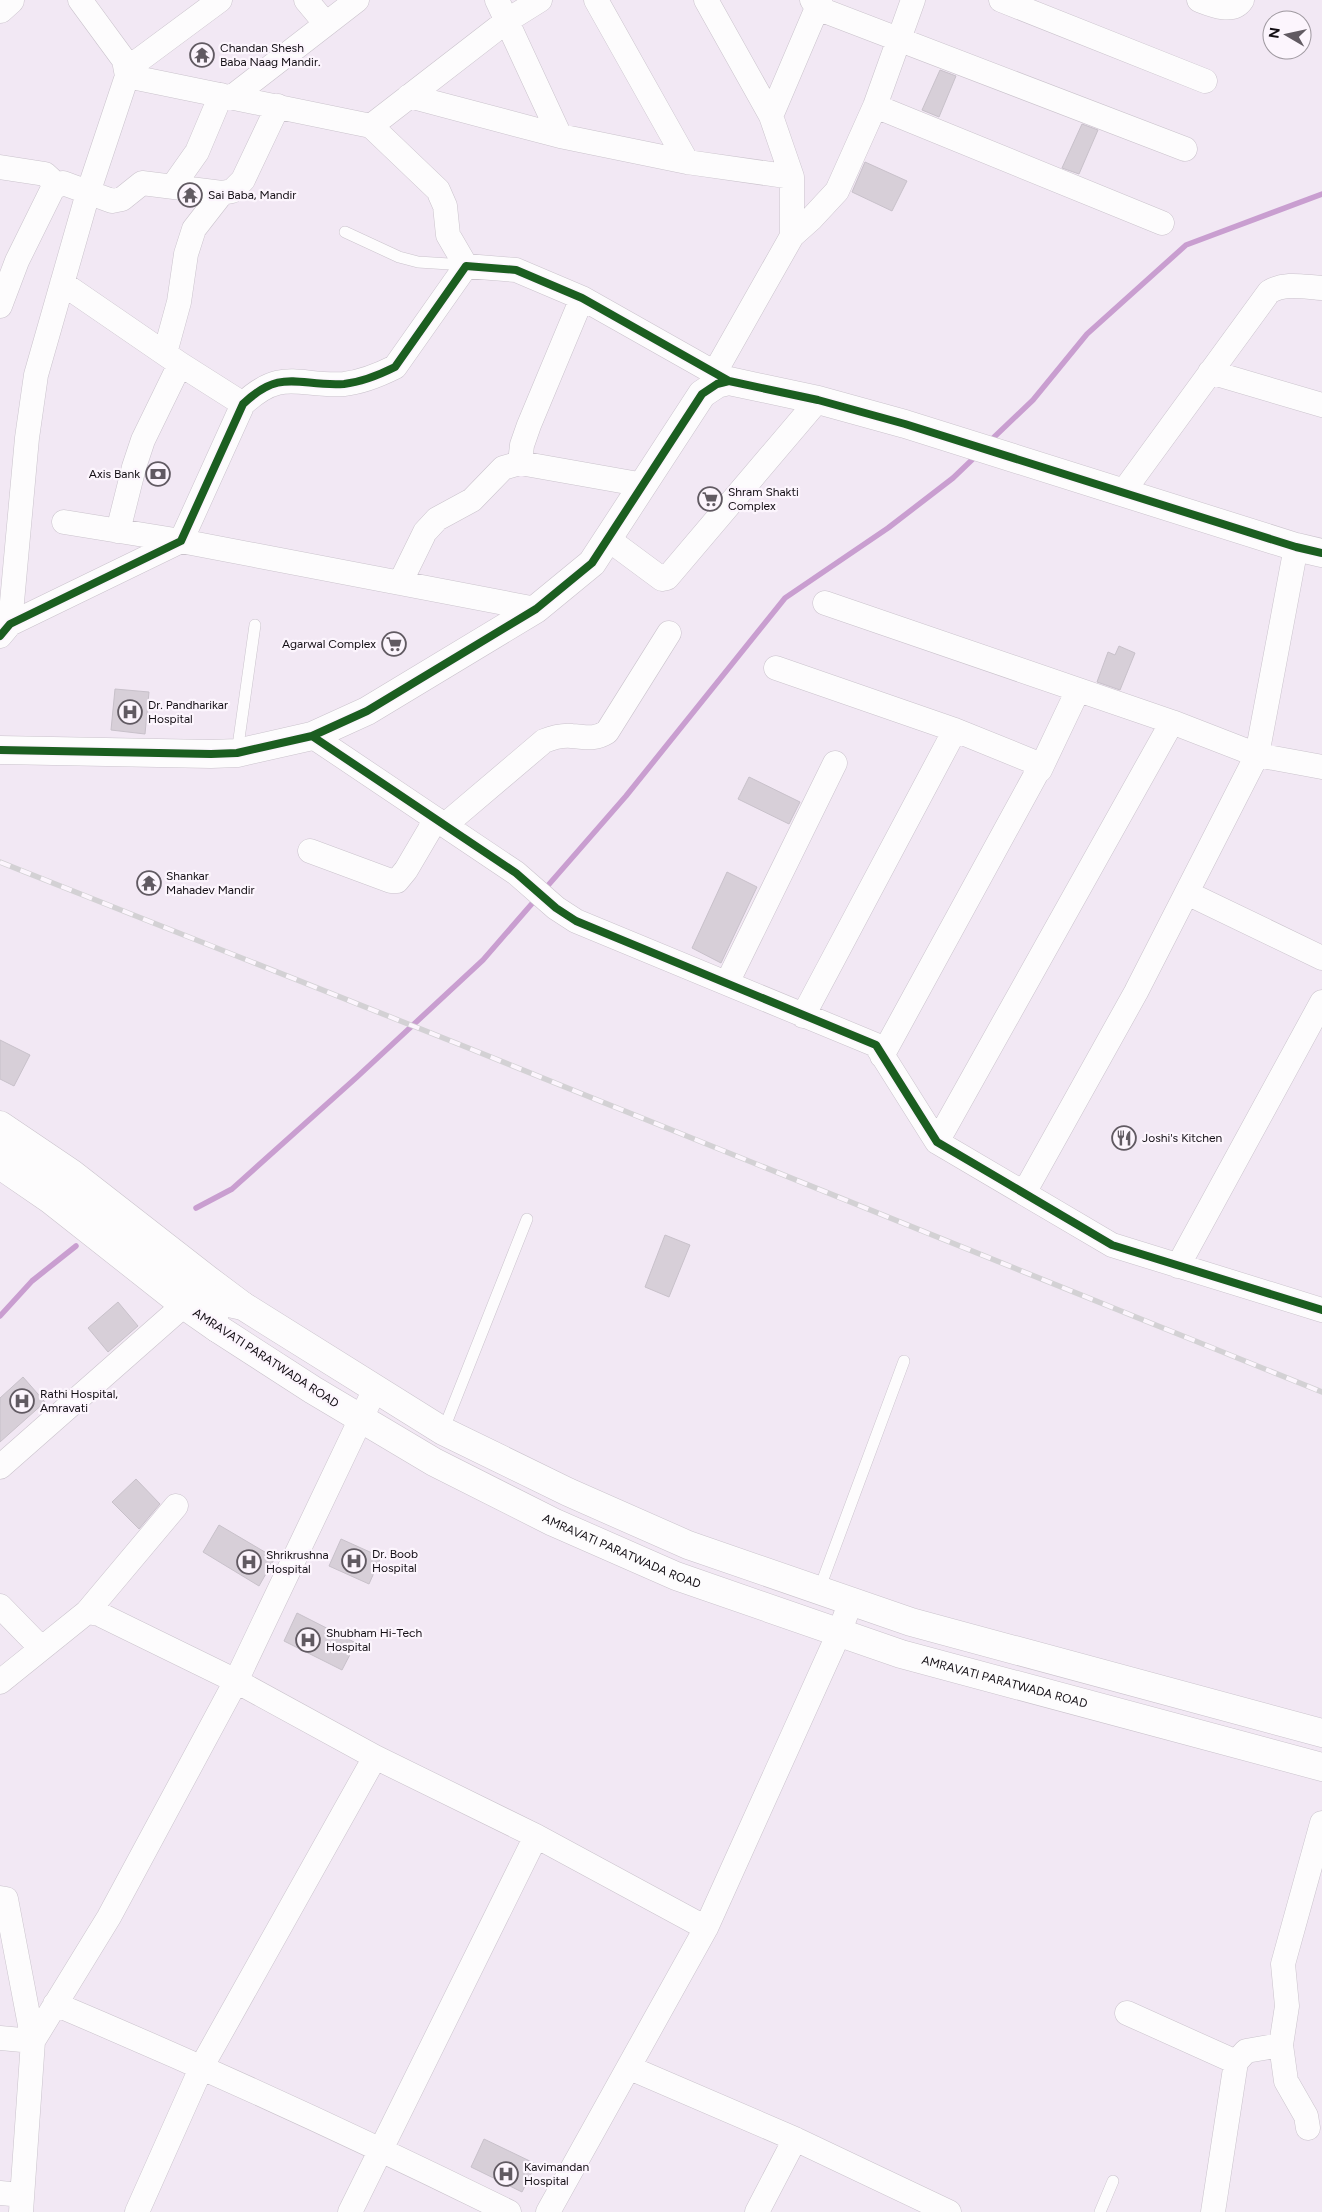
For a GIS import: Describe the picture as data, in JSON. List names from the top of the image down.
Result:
{
  "streets": {
    "main road": ["AMRAVATI PARATWADA ROAD"]
  },
  "places": {
    "temple": ["Chandan Shesh Baba Naag Mandir.", "Sai Baba, Mandir", "Shankar Mahadev Mandir"],
    "bank": ["Axis Bank"],
    "supermarket": ["Shram Shakti Complex", "Agarwal Complex"],
    "hospital": [
      "Dr. Pandharikar Hospital",
      "Rathi Hospital, Amravati",
      "Dr. Boob Hospital",
      "Shrikrushna Hospital",
      "Shubham Hi-Tech Hospital",
      "Kavimandan Hospital"
    ],
    "restaurant": ["Joshi's Kitchen"]
  },
  "north": "left"
}
